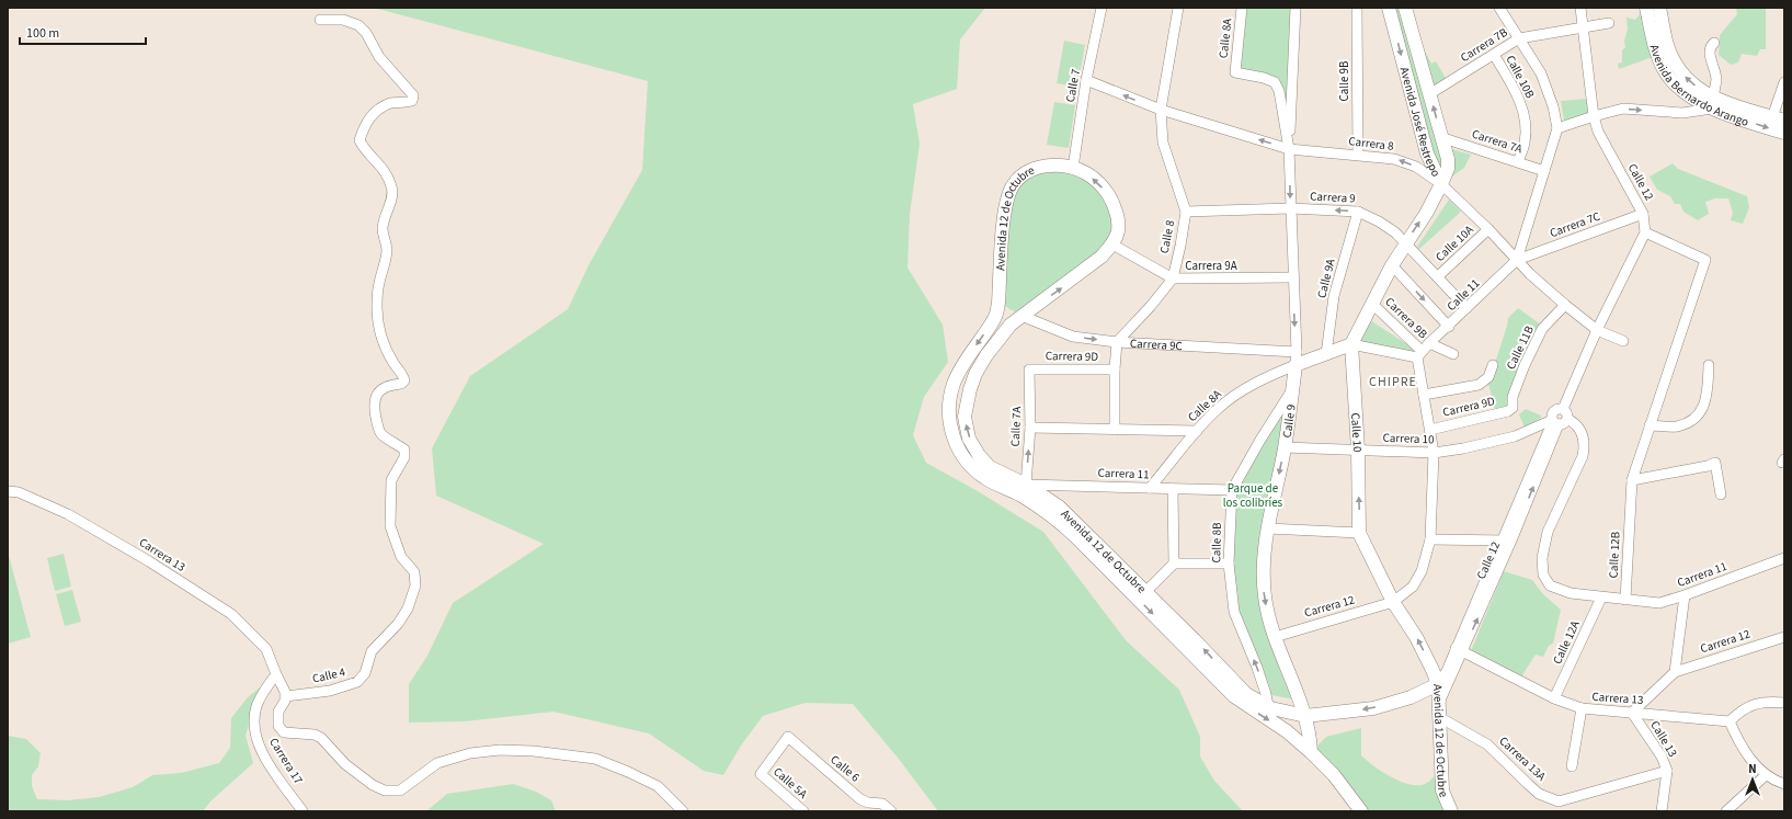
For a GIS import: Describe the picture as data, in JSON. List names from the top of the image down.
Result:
{
  "streets": {
    "main road": [
      "Avenida Bernardo Arango",
      "Avenida José Restrepo",
      "Avenida 12 de Octubre",
      "Carrera 9C",
      "Calle 9",
      "Calle 10"
    ],
    "street": [
      "Calle 8A",
      "Carrera 7B",
      "Calle 10B",
      "Calle 9B",
      "Calle 7",
      "Carrera 7A",
      "Carrera 8",
      "Calle 12",
      "Carrera 9",
      "Carrera 7C",
      "Calle 8",
      "Calle 10A",
      "Carrera 9A",
      "Calle 9A",
      "Calle 11",
      "Carrera 9B",
      "Calle 11B",
      "Carrera 9D",
      "Calle 7A",
      "Carrera 10",
      "Carrera 11",
      "Calle 8B",
      "Carrera 13",
      "Calle 12B",
      "Carrera 12",
      "Calle 12A",
      "Calle 4",
      "Calle 13",
      "Carrera 13A",
      "Carrera 17",
      "Calle 6",
      "Calle 5A"
    ]
  },
  "crossings": [
    ["Calle 8A", "Carrera 9C"],
    ["Calle 8A", "Calle 9"],
    ["Calle 8A", "Carrera 11"],
    ["Carrera 7B", "Calle 10B"],
    ["Carrera 7B", "Avenida José Restrepo"],
    ["Carrera 7B", "Calle 12"],
    ["Carrera 7B", "Calle 11"],
    ["Calle 10B", "Carrera 7A"],
    ["Calle 9B", "Carrera 8"],
    ["Calle 7", "Carrera 8"],
    ["Calle 7", "Avenida 12 de Octubre"],
    ["Avenida José Restrepo", "Carrera 7A"],
    ["Avenida José Restrepo", "Carrera 8"],
    ["Carrera 7A", "Calle 11"],
    ["Carrera 8", "Carrera 7C"],
    ["Carrera 8", "Calle 8"],
    ["Carrera 8", "Calle 10A"],
    ["Carrera 8", "Calle 11"],
    ["Carrera 8", "Calle 11B"],
    ["Carrera 8", "Calle 9"],
    ["Calle 12", "Avenida 12 de Octubre"],
    ["Calle 12", "Carrera 7C"],
    ["Calle 12", "Calle 10"],
    ["Calle 12", "Carrera 10"],
    ["Calle 12", "Carrera 13"],
    ["Calle 12", "Calle 12B"],
    ["Calle 12", "Carrera 13A"],
    ["Carrera 9", "Calle 8"],
    ["Carrera 9", "Calle 10A"],
    ["Carrera 9", "Calle 9A"],
    ["Carrera 9", "Calle 11"],
    ["Carrera 9", "Calle 9"],
    ["Avenida 12 de Octubre", "Carrera 9A"],
    ["Avenida 12 de Octubre", "Carrera 9C"],
    ["Avenida 12 de Octubre", "Calle 9"],
    ["Avenida 12 de Octubre", "Calle 7A"],
    ["Avenida 12 de Octubre", "Calle 10"],
    ["Avenida 12 de Octubre", "Carrera 11"],
    ["Avenida 12 de Octubre", "Calle 8B"],
    ["Avenida 12 de Octubre", "Carrera 13A"],
    ["Carrera 7C", "Calle 11"],
    ["Calle 8", "Carrera 9A"],
    ["Calle 8", "Carrera 9C"],
    ["Carrera 9A", "Calle 9"],
    ["Calle 9A", "Carrera 9C"],
    ["Calle 11", "Carrera 9B"],
    ["Carrera 9C", "Calle 9"],
    ["Carrera 9C", "Calle 10"],
    ["Calle 11B", "Carrera 9D"],
    ["Carrera 9D", "Calle 7A"],
    ["Calle 9", "Carrera 10"],
    ["Calle 9", "Calle 8B"],
    ["Calle 9", "Carrera 12"],
    ["Calle 7A", "Carrera 11"],
    ["Calle 10", "Carrera 10"],
    ["Calle 10", "Carrera 12"],
    ["Carrera 11", "Calle 8B"],
    ["Carrera 11", "Calle 12B"],
    ["Carrera 13", "Calle 12A"],
    ["Carrera 13", "Calle 4"],
    ["Carrera 13", "Calle 13"],
    ["Carrera 13", "Carrera 17"],
    ["Calle 6", "Calle 5A"]
  ],
  "one_way": [
    "Carrera 8",
    "Calle 9",
    "Calle 7A",
    "Calle 10",
    "Calle 8B"
  ],
  "districts": ["CHIPRE"],
  "parks": ["Parque de los colibríes"],
  "scale_bar": "100 m",
  "north": "top"
}
